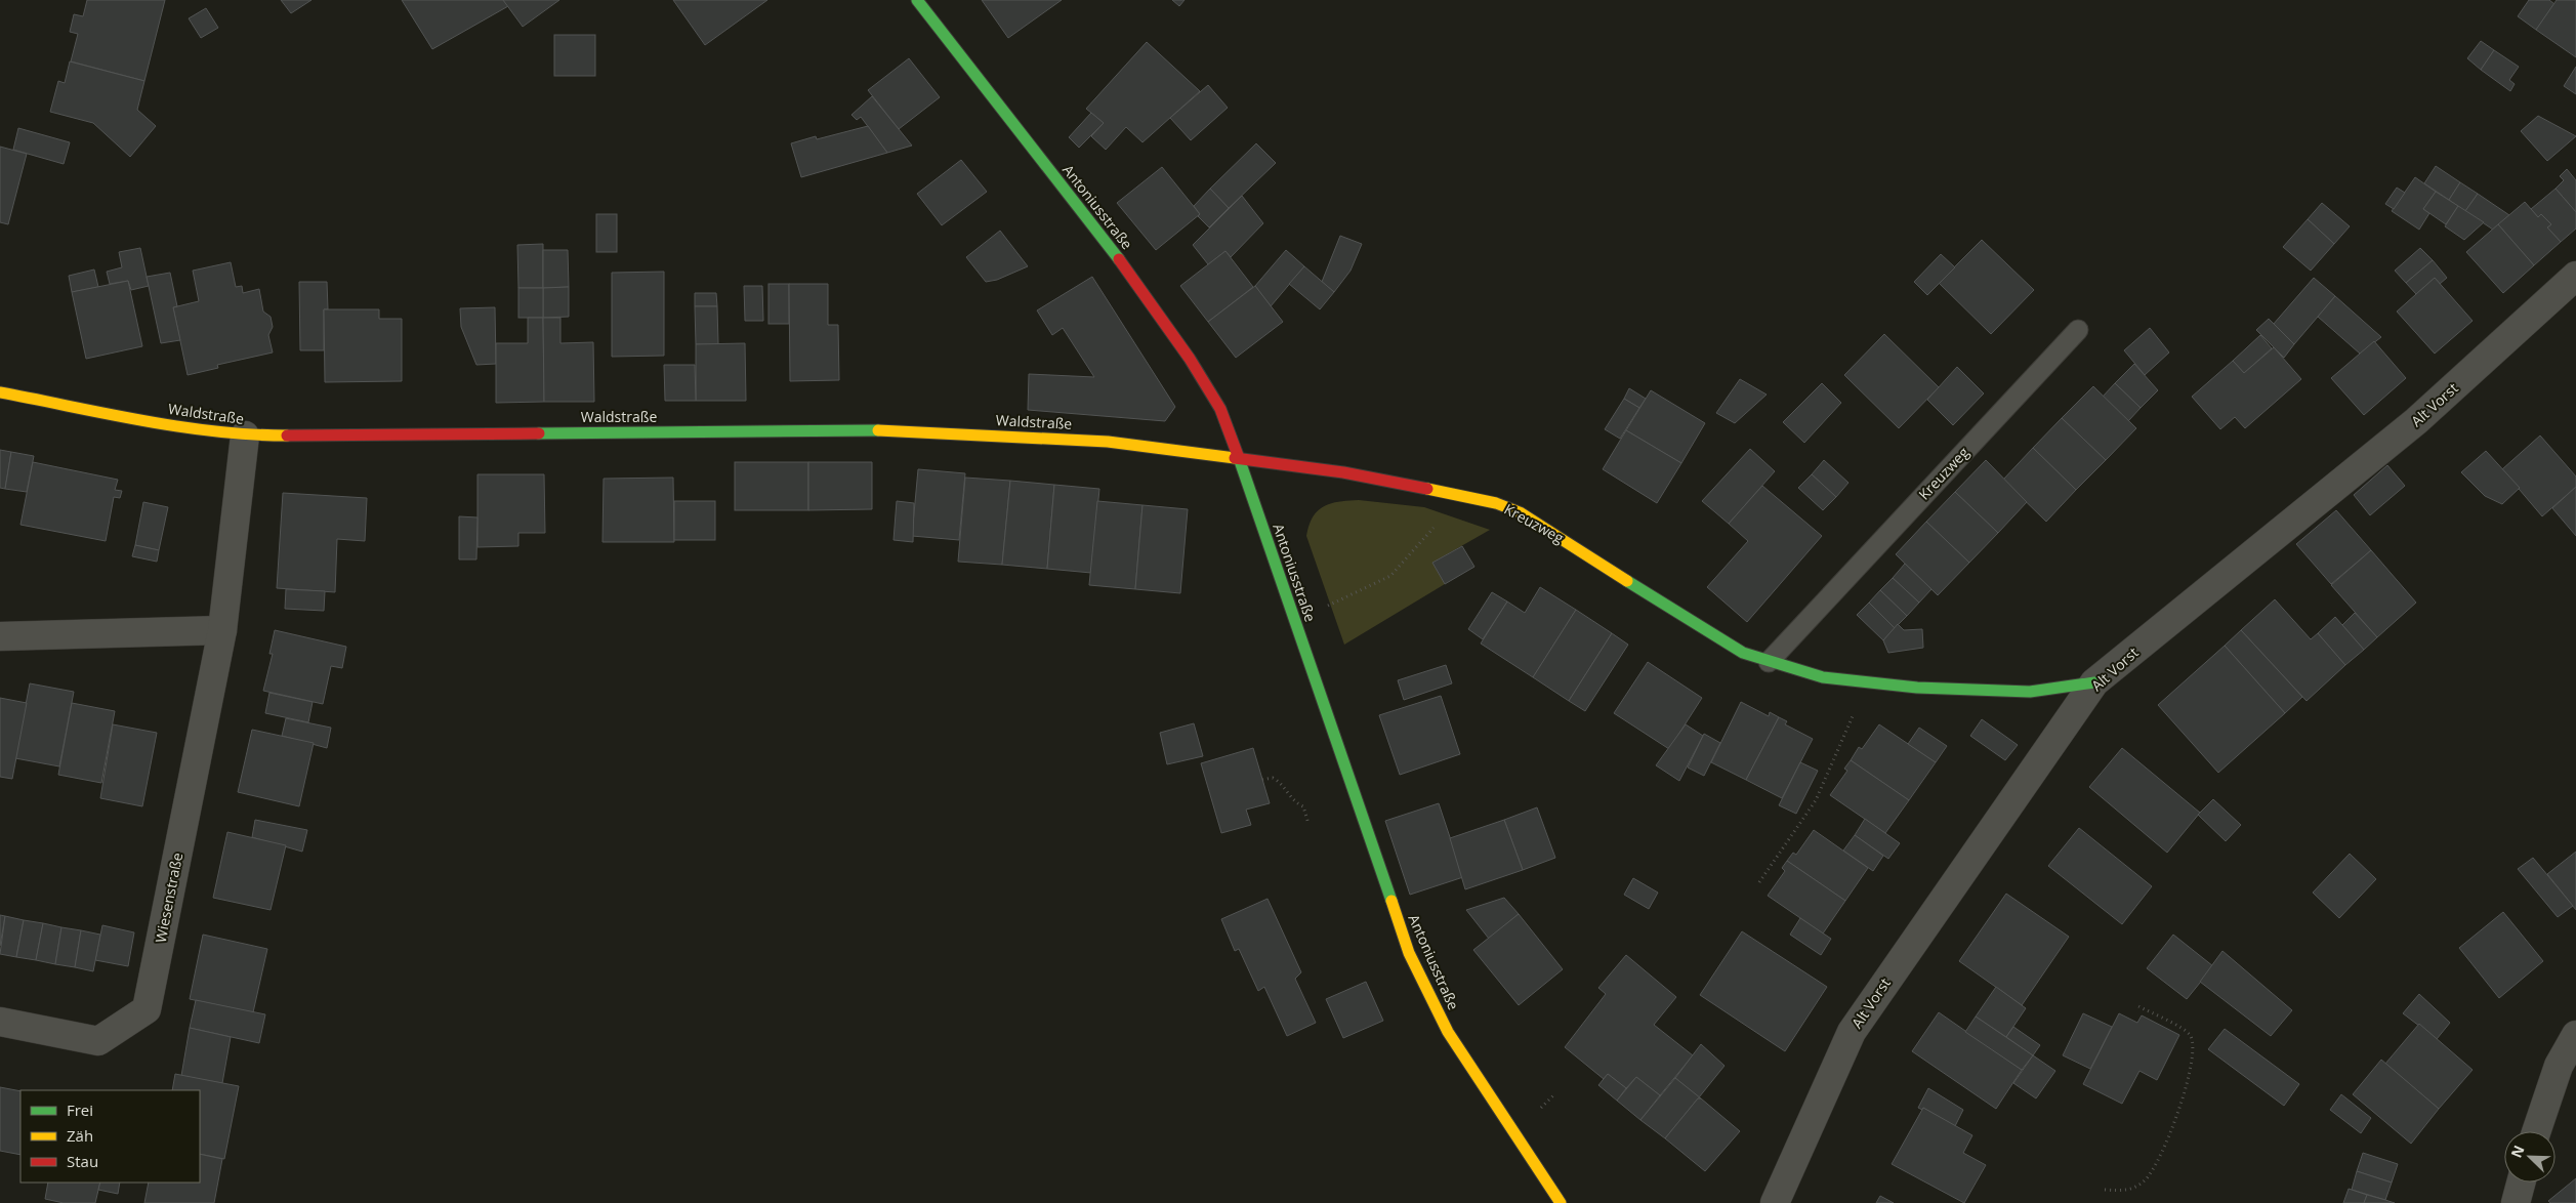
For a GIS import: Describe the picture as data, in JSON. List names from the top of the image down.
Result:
{
  "streets": {
    "street": [
      "Antoniusstraße",
      "Alt Vorst",
      "Waldstraße",
      "Kreuzweg",
      "Wiesenstraße"
    ]
  },
  "crossings": [
    ["Antoniusstraße", "Waldstraße"],
    ["Antoniusstraße", "Kreuzweg"],
    ["Alt Vorst", "Kreuzweg"],
    ["Waldstraße", "Kreuzweg"],
    ["Waldstraße", "Wiesenstraße"]
  ],
  "legend": ["Frei", "Zäh", "Stau"],
  "north": "top left"
}
